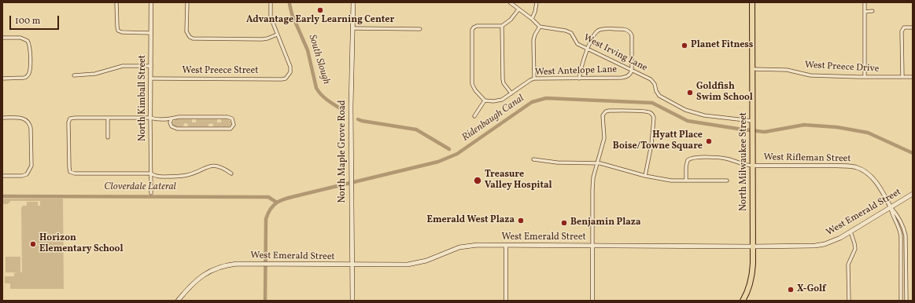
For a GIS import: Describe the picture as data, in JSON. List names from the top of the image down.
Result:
{
  "streets": {
    "main road": ["North Maple Grove Road", "North Milwaukee Street", "West Emerald Street"],
    "street": [
      "West Irving Lane",
      "West Preece Drive",
      "West Preece Street",
      "West Antelope Lane",
      "North Kimball Street",
      "West Rifleman Street"
    ]
  },
  "crossings": [
    ["West Irving Lane", "West Antelope Lane"],
    ["West Irving Lane", "North Milwaukee Street"],
    ["West Preece Drive", "North Milwaukee Street"],
    ["West Preece Street", "North Kimball Street"],
    ["North Maple Grove Road", "West Emerald Street"],
    ["West Rifleman Street", "North Milwaukee Street"],
    ["West Rifleman Street", "West Emerald Street"],
    ["North Milwaukee Street", "West Emerald Street"]
  ],
  "water": ["South Slough", "Ridenbaugh Canal", "Cloverdale Lateral"],
  "places": [
    "Advantage Early Learning Center",
    "Planet Fitness",
    "Goldfish Swim School",
    "Hyatt Place Boise/Towne Square",
    "Treasure Valley Hospital",
    "Emerald West Plaza",
    "Benjamin Plaza",
    "Horizon Elementary School",
    "X-Golf"
  ],
  "scale_bar": "100 m"
}
